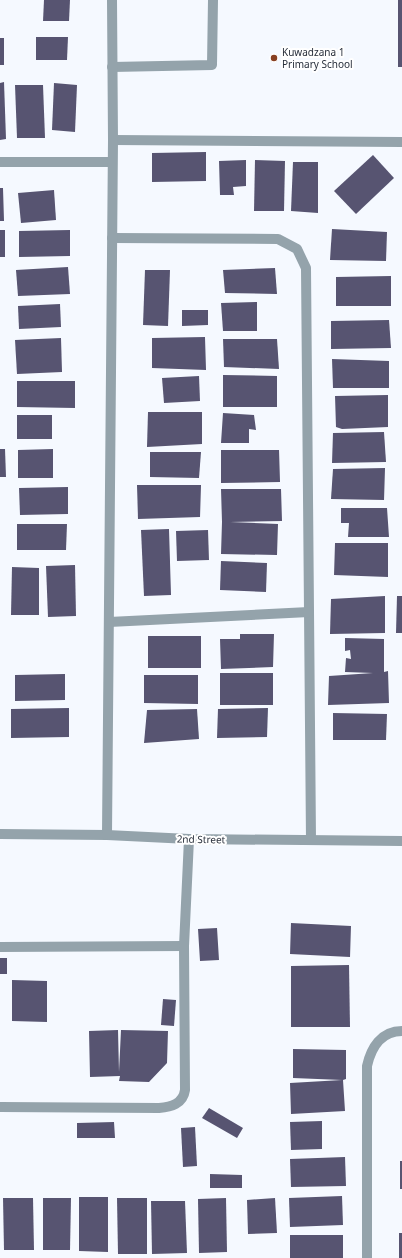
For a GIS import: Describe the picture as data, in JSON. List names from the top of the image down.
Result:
{
  "streets": {
    "street": ["2nd Street"]
  },
  "places": ["Kuwadzana 1 Primary School"]
}
